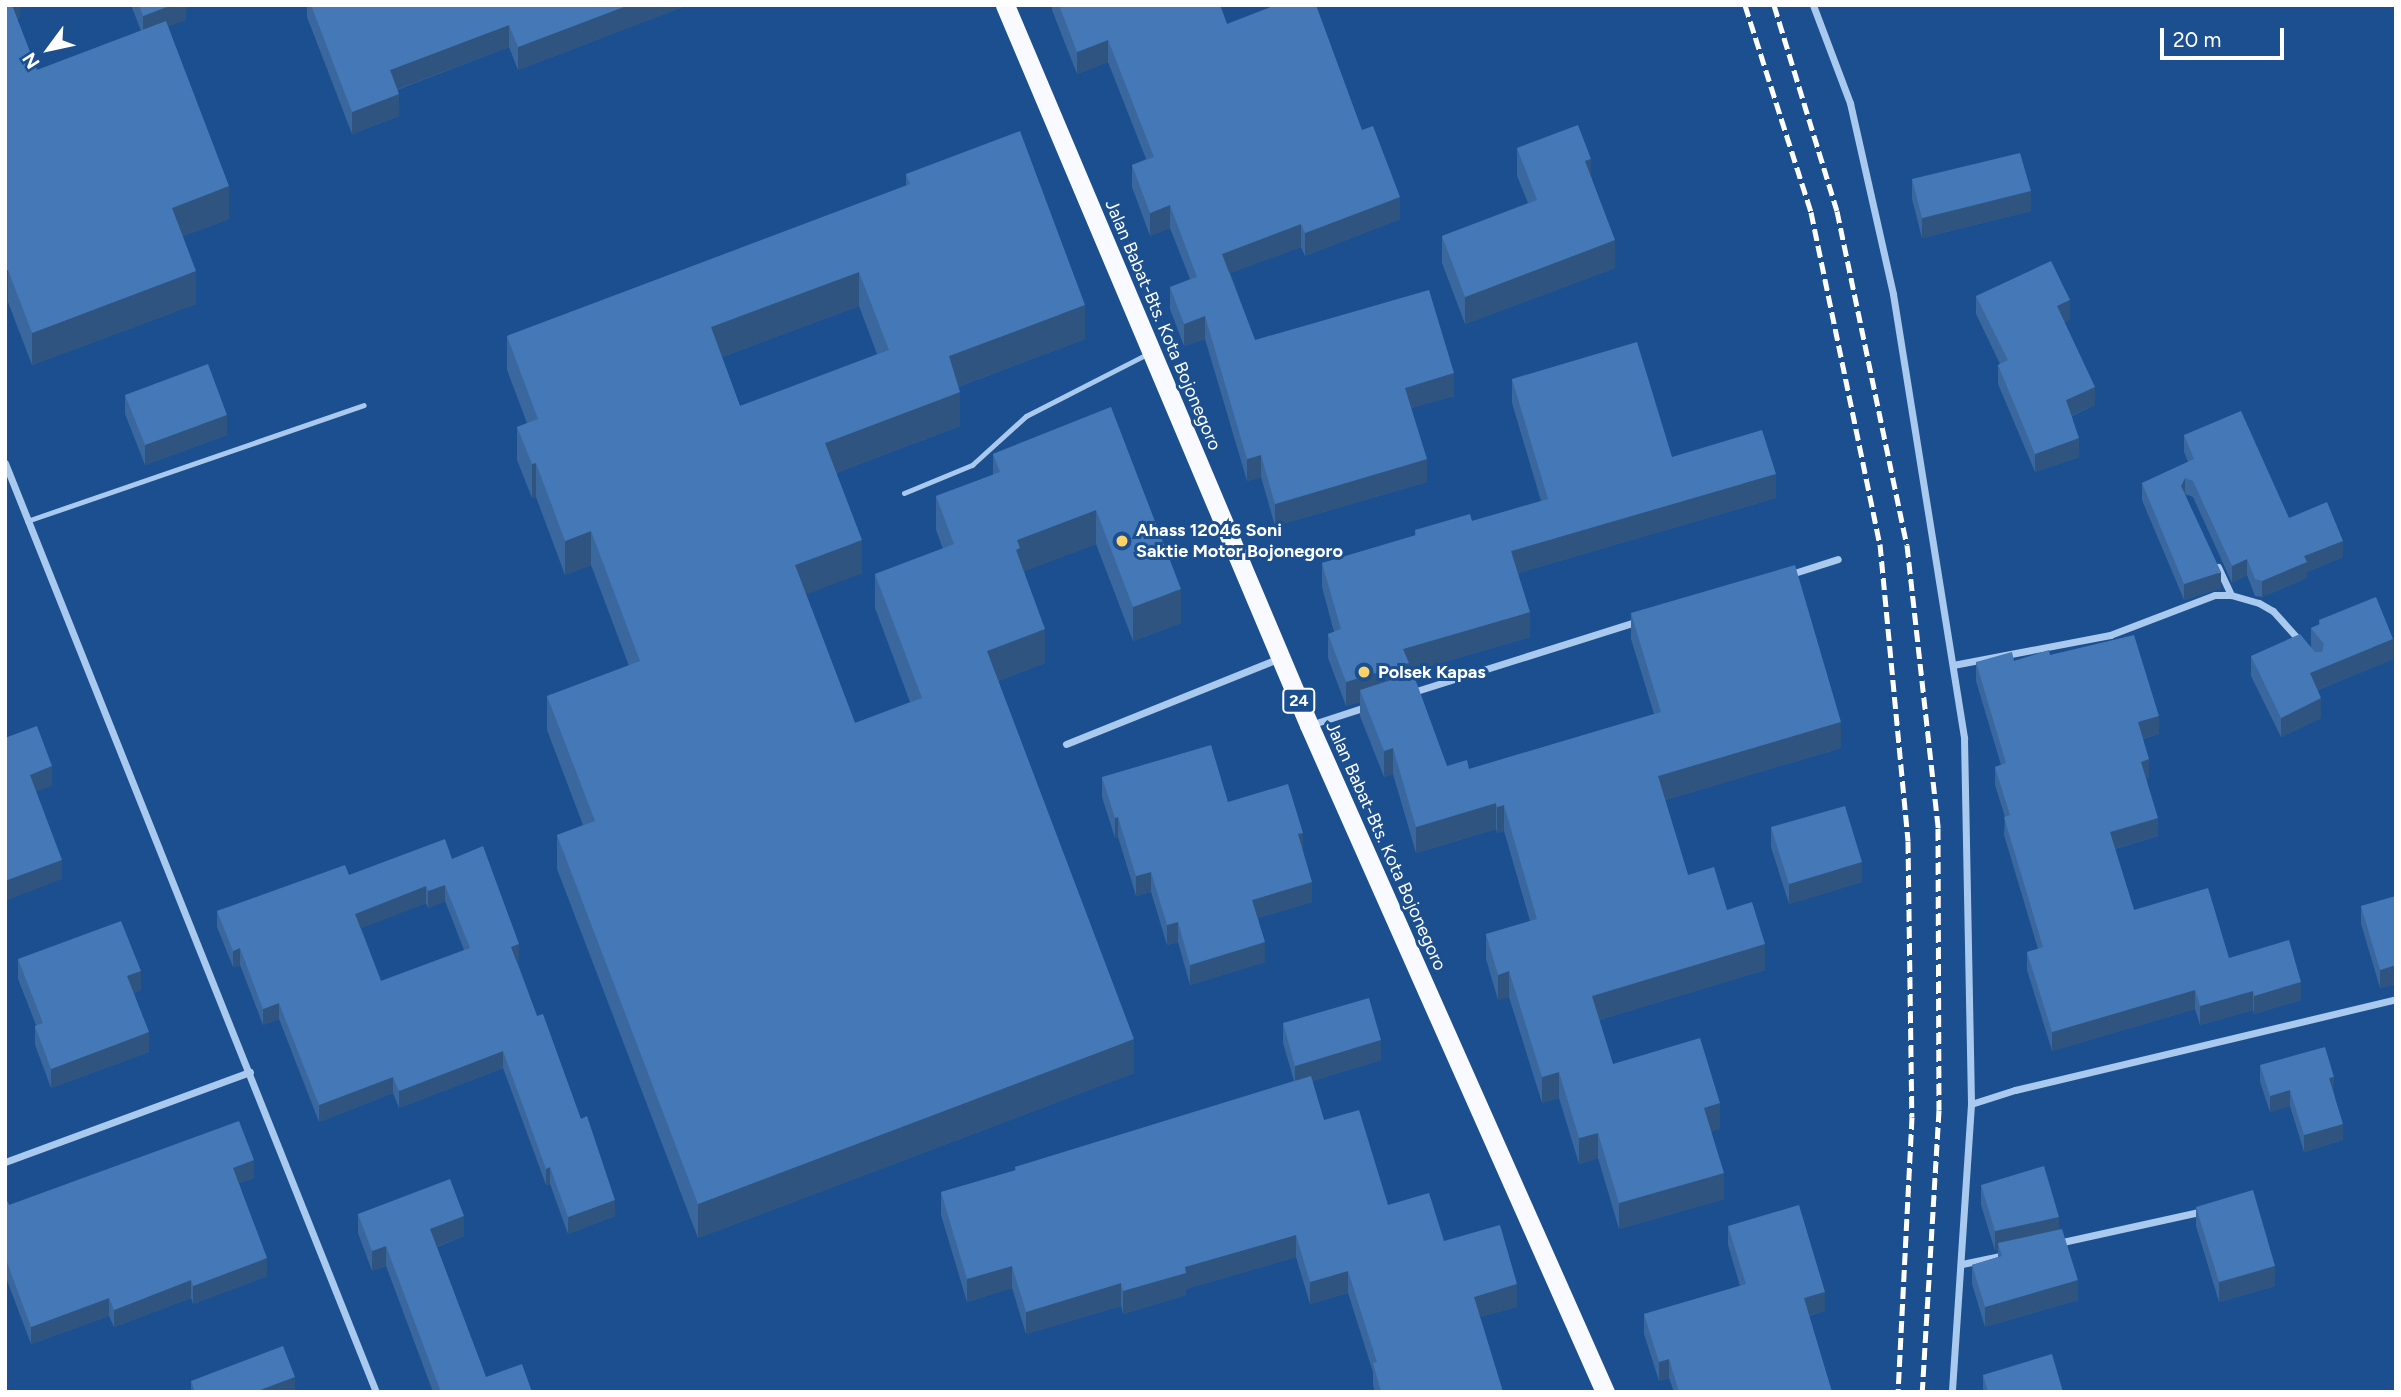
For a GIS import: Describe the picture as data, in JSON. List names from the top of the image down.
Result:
{
  "streets": {
    "highway": ["Jalan Babat-Bts. Kota Bojonegoro", "24"]
  },
  "places": ["Ahass 12046 Soni Saktie Motor Bojonegoro", "Polsek Kapas"],
  "scale_bar": "20 m",
  "north": "bottom left"
}
